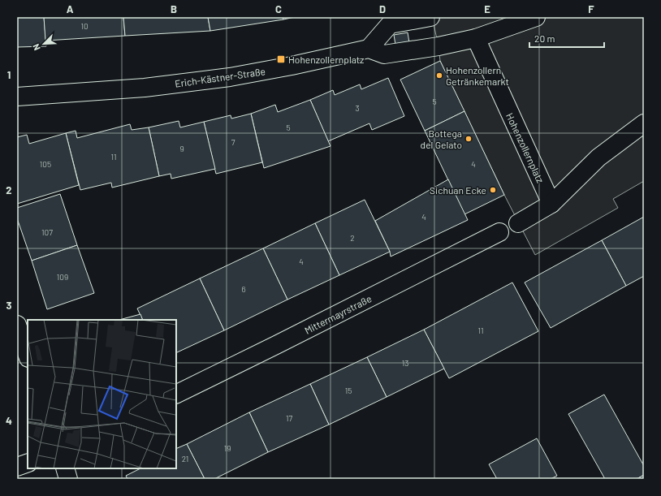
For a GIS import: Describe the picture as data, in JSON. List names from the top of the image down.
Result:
{
  "streets": {
    "street": ["Erich-Kästner-Straße", "Hohenzollernplatz", "Mittermayrstraße"]
  },
  "places": {
    "transit": ["Hohenzollernplatz"],
    "other": ["Hohenzollern Getränkemarkt", "Bottega del Gelato", "Sichuan Ecke"]
  },
  "house_numbers": [
    "10",
    "5",
    "3",
    "5",
    "7",
    "9",
    "11",
    "105",
    "4",
    "4",
    "107",
    "2",
    "4",
    "109",
    "6",
    "11",
    "13",
    "15",
    "17",
    "19",
    "21"
  ],
  "scale_bar": "20 m",
  "north": "bottom left",
  "grid": {
    "columns": [
      "A",
      "B",
      "C",
      "D",
      "E",
      "F"
    ],
    "rows": [
      "1",
      "2",
      "3",
      "4"
    ]
  }
}
